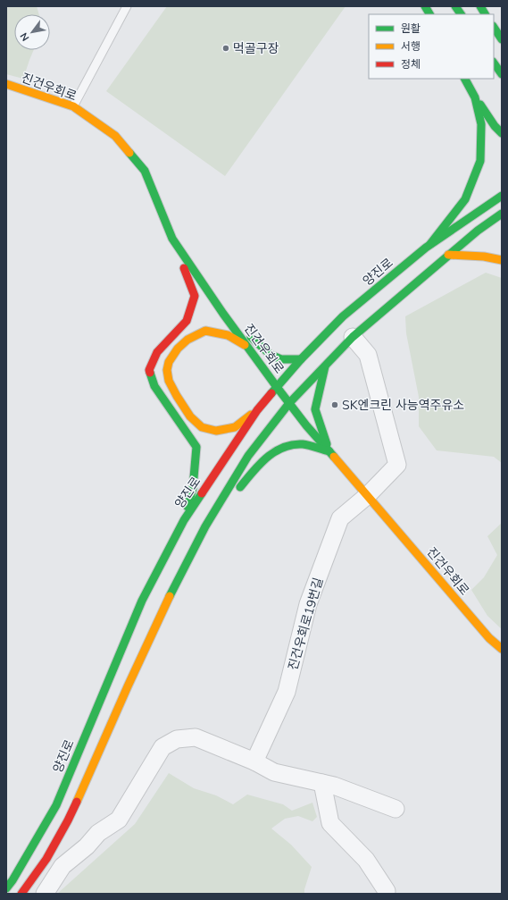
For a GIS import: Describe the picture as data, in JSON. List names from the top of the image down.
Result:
{
  "streets": {
    "main road": ["진건우회로", "양진로"],
    "street": ["진건우회로19번길"]
  },
  "crossings": [
    ["진건우회로", "양진로"],
    ["진건우회로", "진건우회로19번길"]
  ],
  "places": ["먹골구장", "SK엔크린 사능역주유소"],
  "legend": ["원활", "서행", "정체"],
  "north": "bottom left"
}
